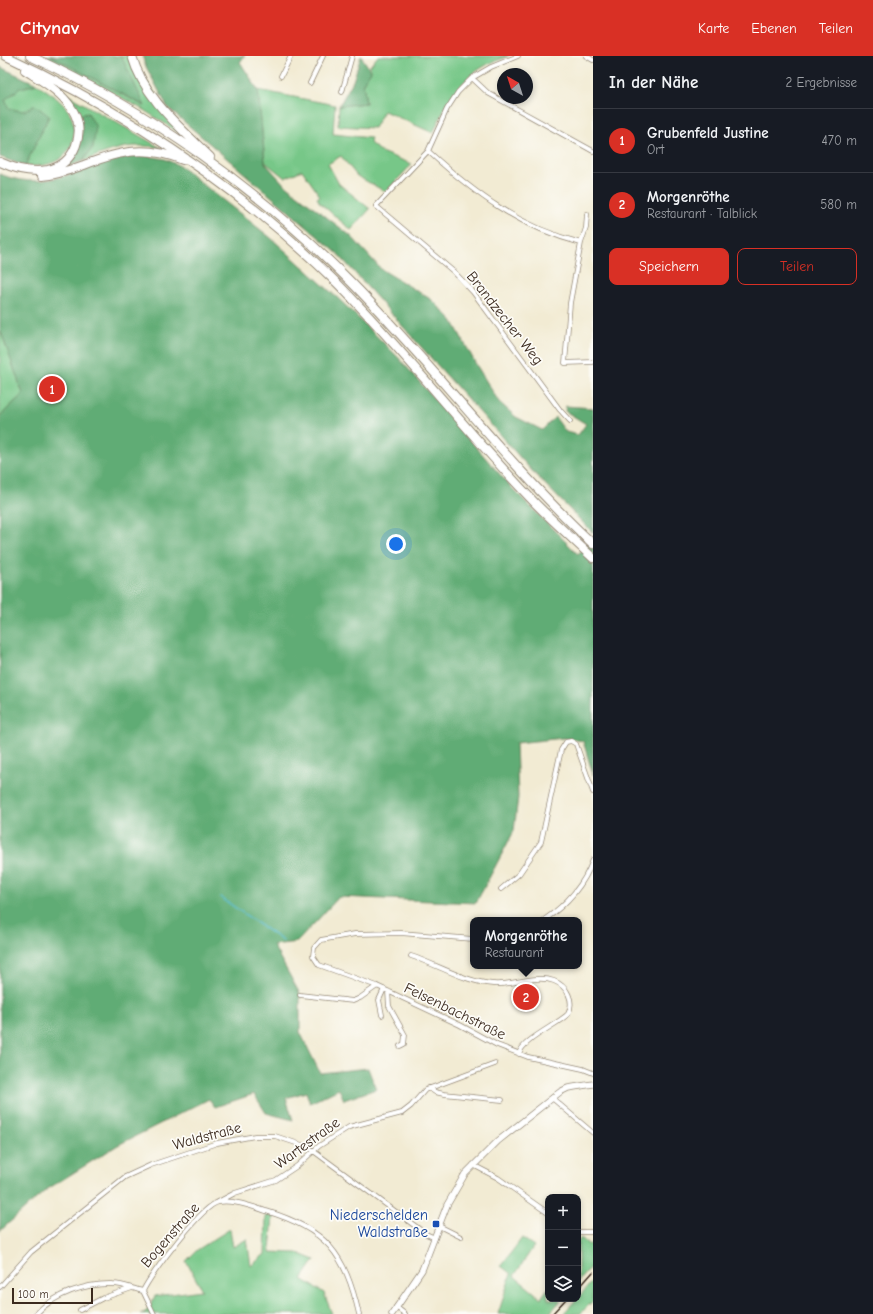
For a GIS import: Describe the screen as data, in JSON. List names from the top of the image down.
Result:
{
  "streets": {
    "street": [
      "Brandzecher Weg",
      "Felsenbachstraße",
      "Waldstraße",
      "Wartestraße",
      "Bogenstraße"
    ]
  },
  "crossings": [
    ["Waldstraße", "Wartestraße"],
    ["Wartestraße", "Bogenstraße"]
  ],
  "places": {
    "transit": ["Niederschelden Waldstraße"]
  },
  "scale_bar": "100 m",
  "north": "top left",
  "page": {
    "header": "Citynav",
    "nav": ["Karte", "Ebenen", "Teilen"],
    "heading": ["In der Nähe", "2 Ergebnisse"],
    "list": [
      {
        "mark": "1",
        "name": "Grubenfeld Justine",
        "note": "Ort",
        "value": "470 m"
      },
      {
        "mark": "2",
        "name": "Morgenröthe",
        "note": "Restaurant · Talblick",
        "value": "580 m"
      }
    ],
    "buttons": ["Speichern", "Teilen"],
    "pins": ["1", "2"],
    "popup": ["Morgenröthe", "Restaurant"],
    "map_buttons": ["+", "−"],
    "scale": "100 m"
  }
}
